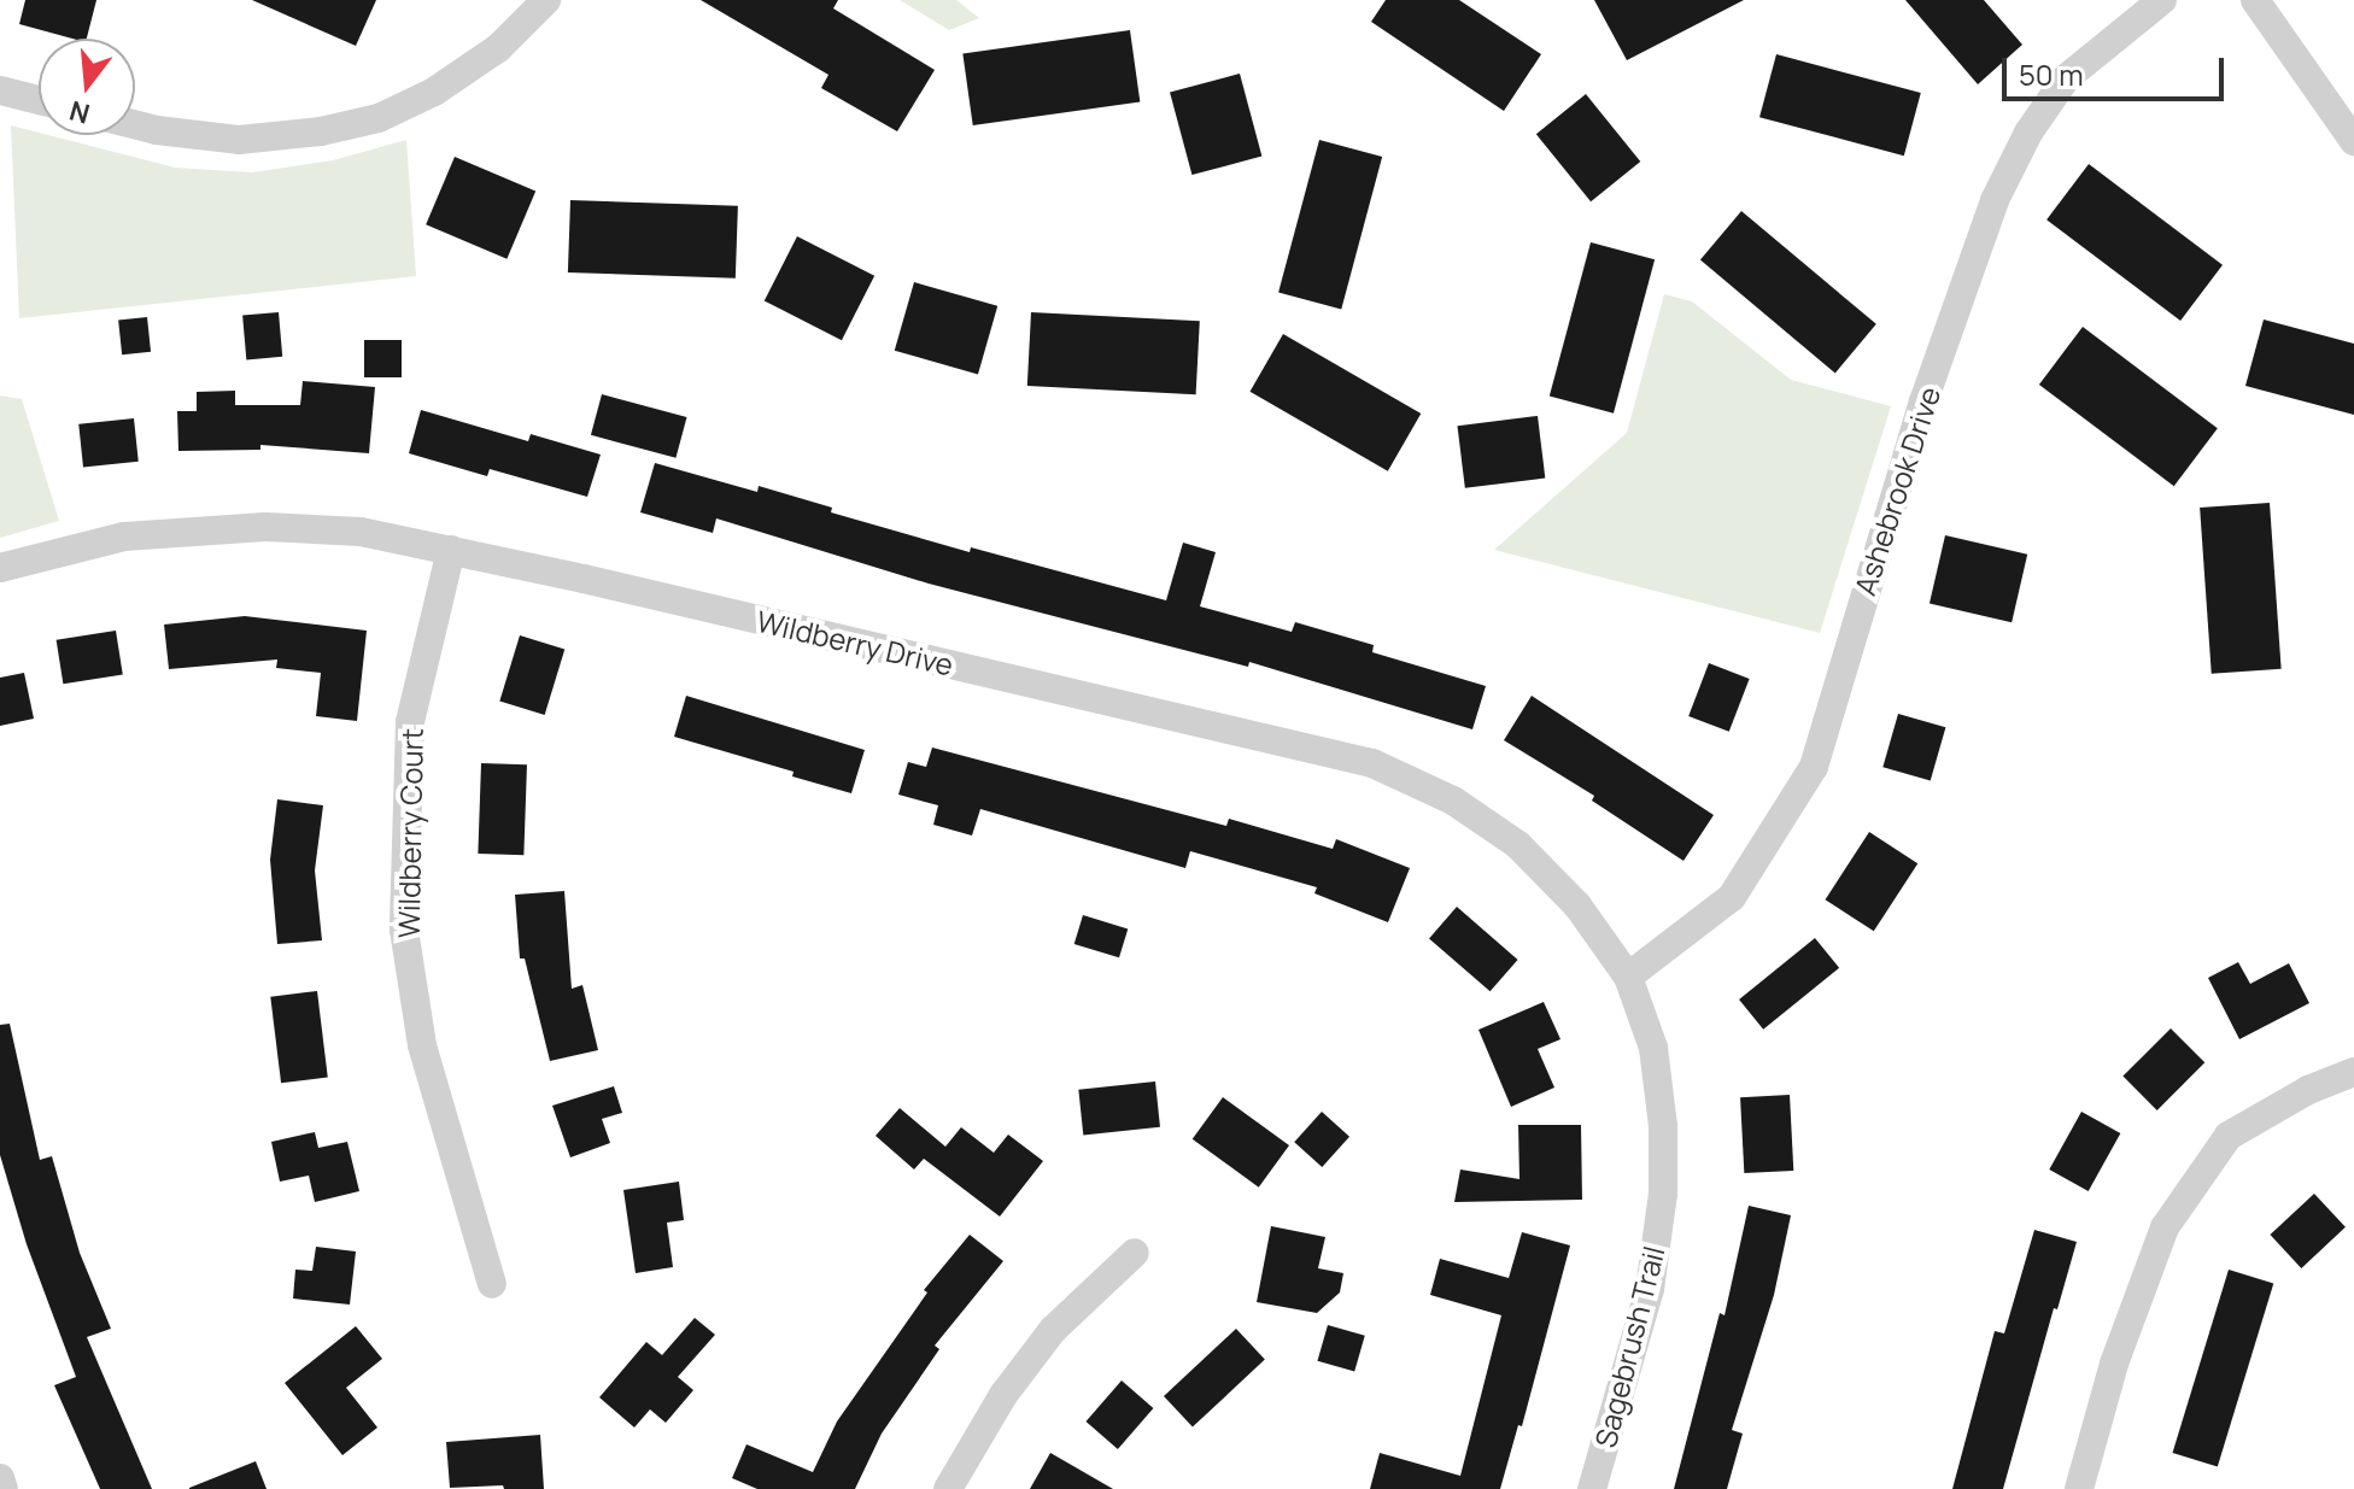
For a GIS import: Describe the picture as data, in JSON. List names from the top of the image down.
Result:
{
  "streets": {
    "street": [
      "Ashebrook Drive",
      "Wildberry Drive",
      "Wildberry Court",
      "Sagebrush Trail"
    ]
  },
  "crossings": [
    ["Ashebrook Drive", "Wildberry Drive"],
    ["Ashebrook Drive", "Sagebrush Trail"],
    ["Wildberry Drive", "Wildberry Court"],
    ["Wildberry Drive", "Sagebrush Trail"]
  ],
  "scale_bar": "50 m",
  "north": "bottom"
}
